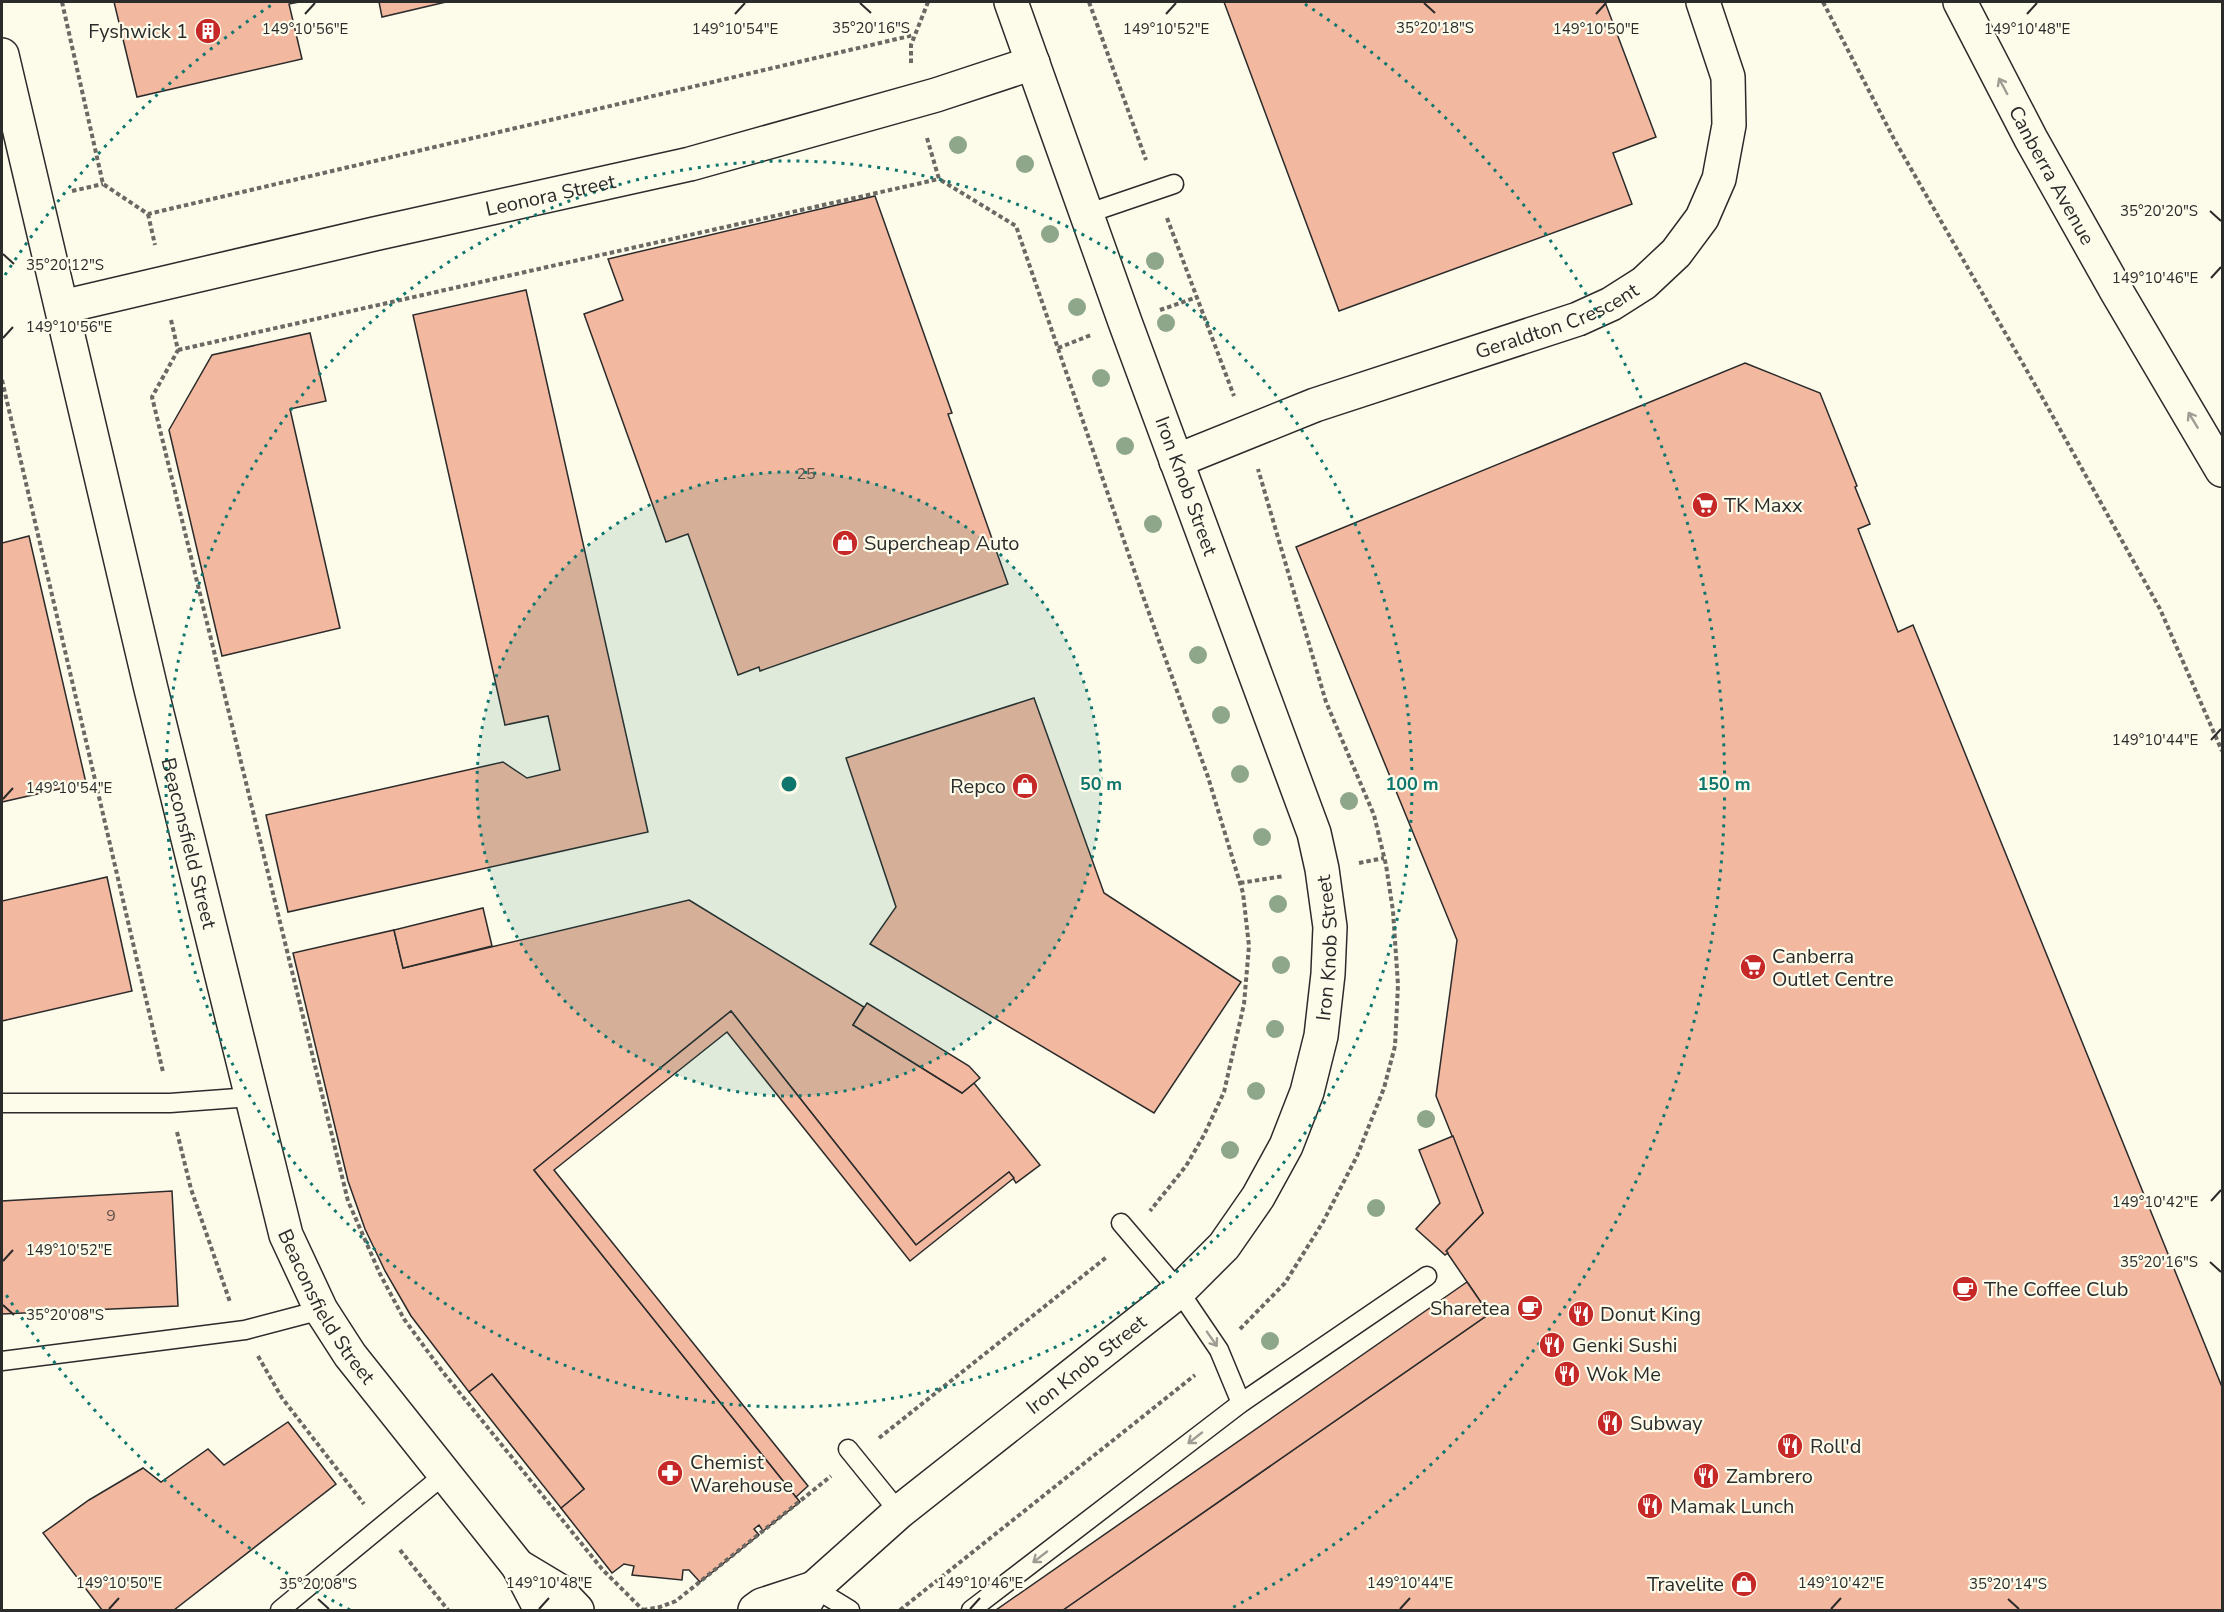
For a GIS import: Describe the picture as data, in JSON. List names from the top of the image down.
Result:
{
  "streets": {
    "main road": [
      "Canberra Avenue",
      "Leonora Street",
      "Geraldton Crescent",
      "Iron Knob Street",
      "Beaconsfield Street"
    ]
  },
  "crossings": [
    ["Leonora Street", "Iron Knob Street"],
    ["Leonora Street", "Beaconsfield Street"],
    ["Geraldton Crescent", "Iron Knob Street"]
  ],
  "one_way": ["Canberra Avenue"],
  "places": {
    "building": ["Fyshwick 1"],
    "supermarket": ["TK Maxx", "Canberra Outlet Centre"],
    "shop": ["Supercheap Auto", "Repco", "Travelite"],
    "cafe": ["The Coffee Club", "Sharetea"],
    "restaurant": [
      "Donut King",
      "Genki Sushi",
      "Wok Me",
      "Subway",
      "Roll'd",
      "Zambrero",
      "Mamak Lunch"
    ],
    "pharmacy": ["Chemist Warehouse"]
  },
  "house_numbers": ["25", "9"],
  "coordinates": [
    "35°20'16\"S",
    "35°20'18\"S",
    "149°10'54\"E",
    "149°10'56\"E",
    "149°10'52\"E",
    "149°10'50\"E",
    "149°10'48\"E",
    "35°20'20\"S",
    "35°20'12\"S",
    "149°10'46\"E",
    "149°10'44\"E",
    "149°10'42\"E",
    "35°20'08\"S",
    "35°20'14\"S"
  ],
  "rings": ["50 m", "100 m", "150 m"]
}
